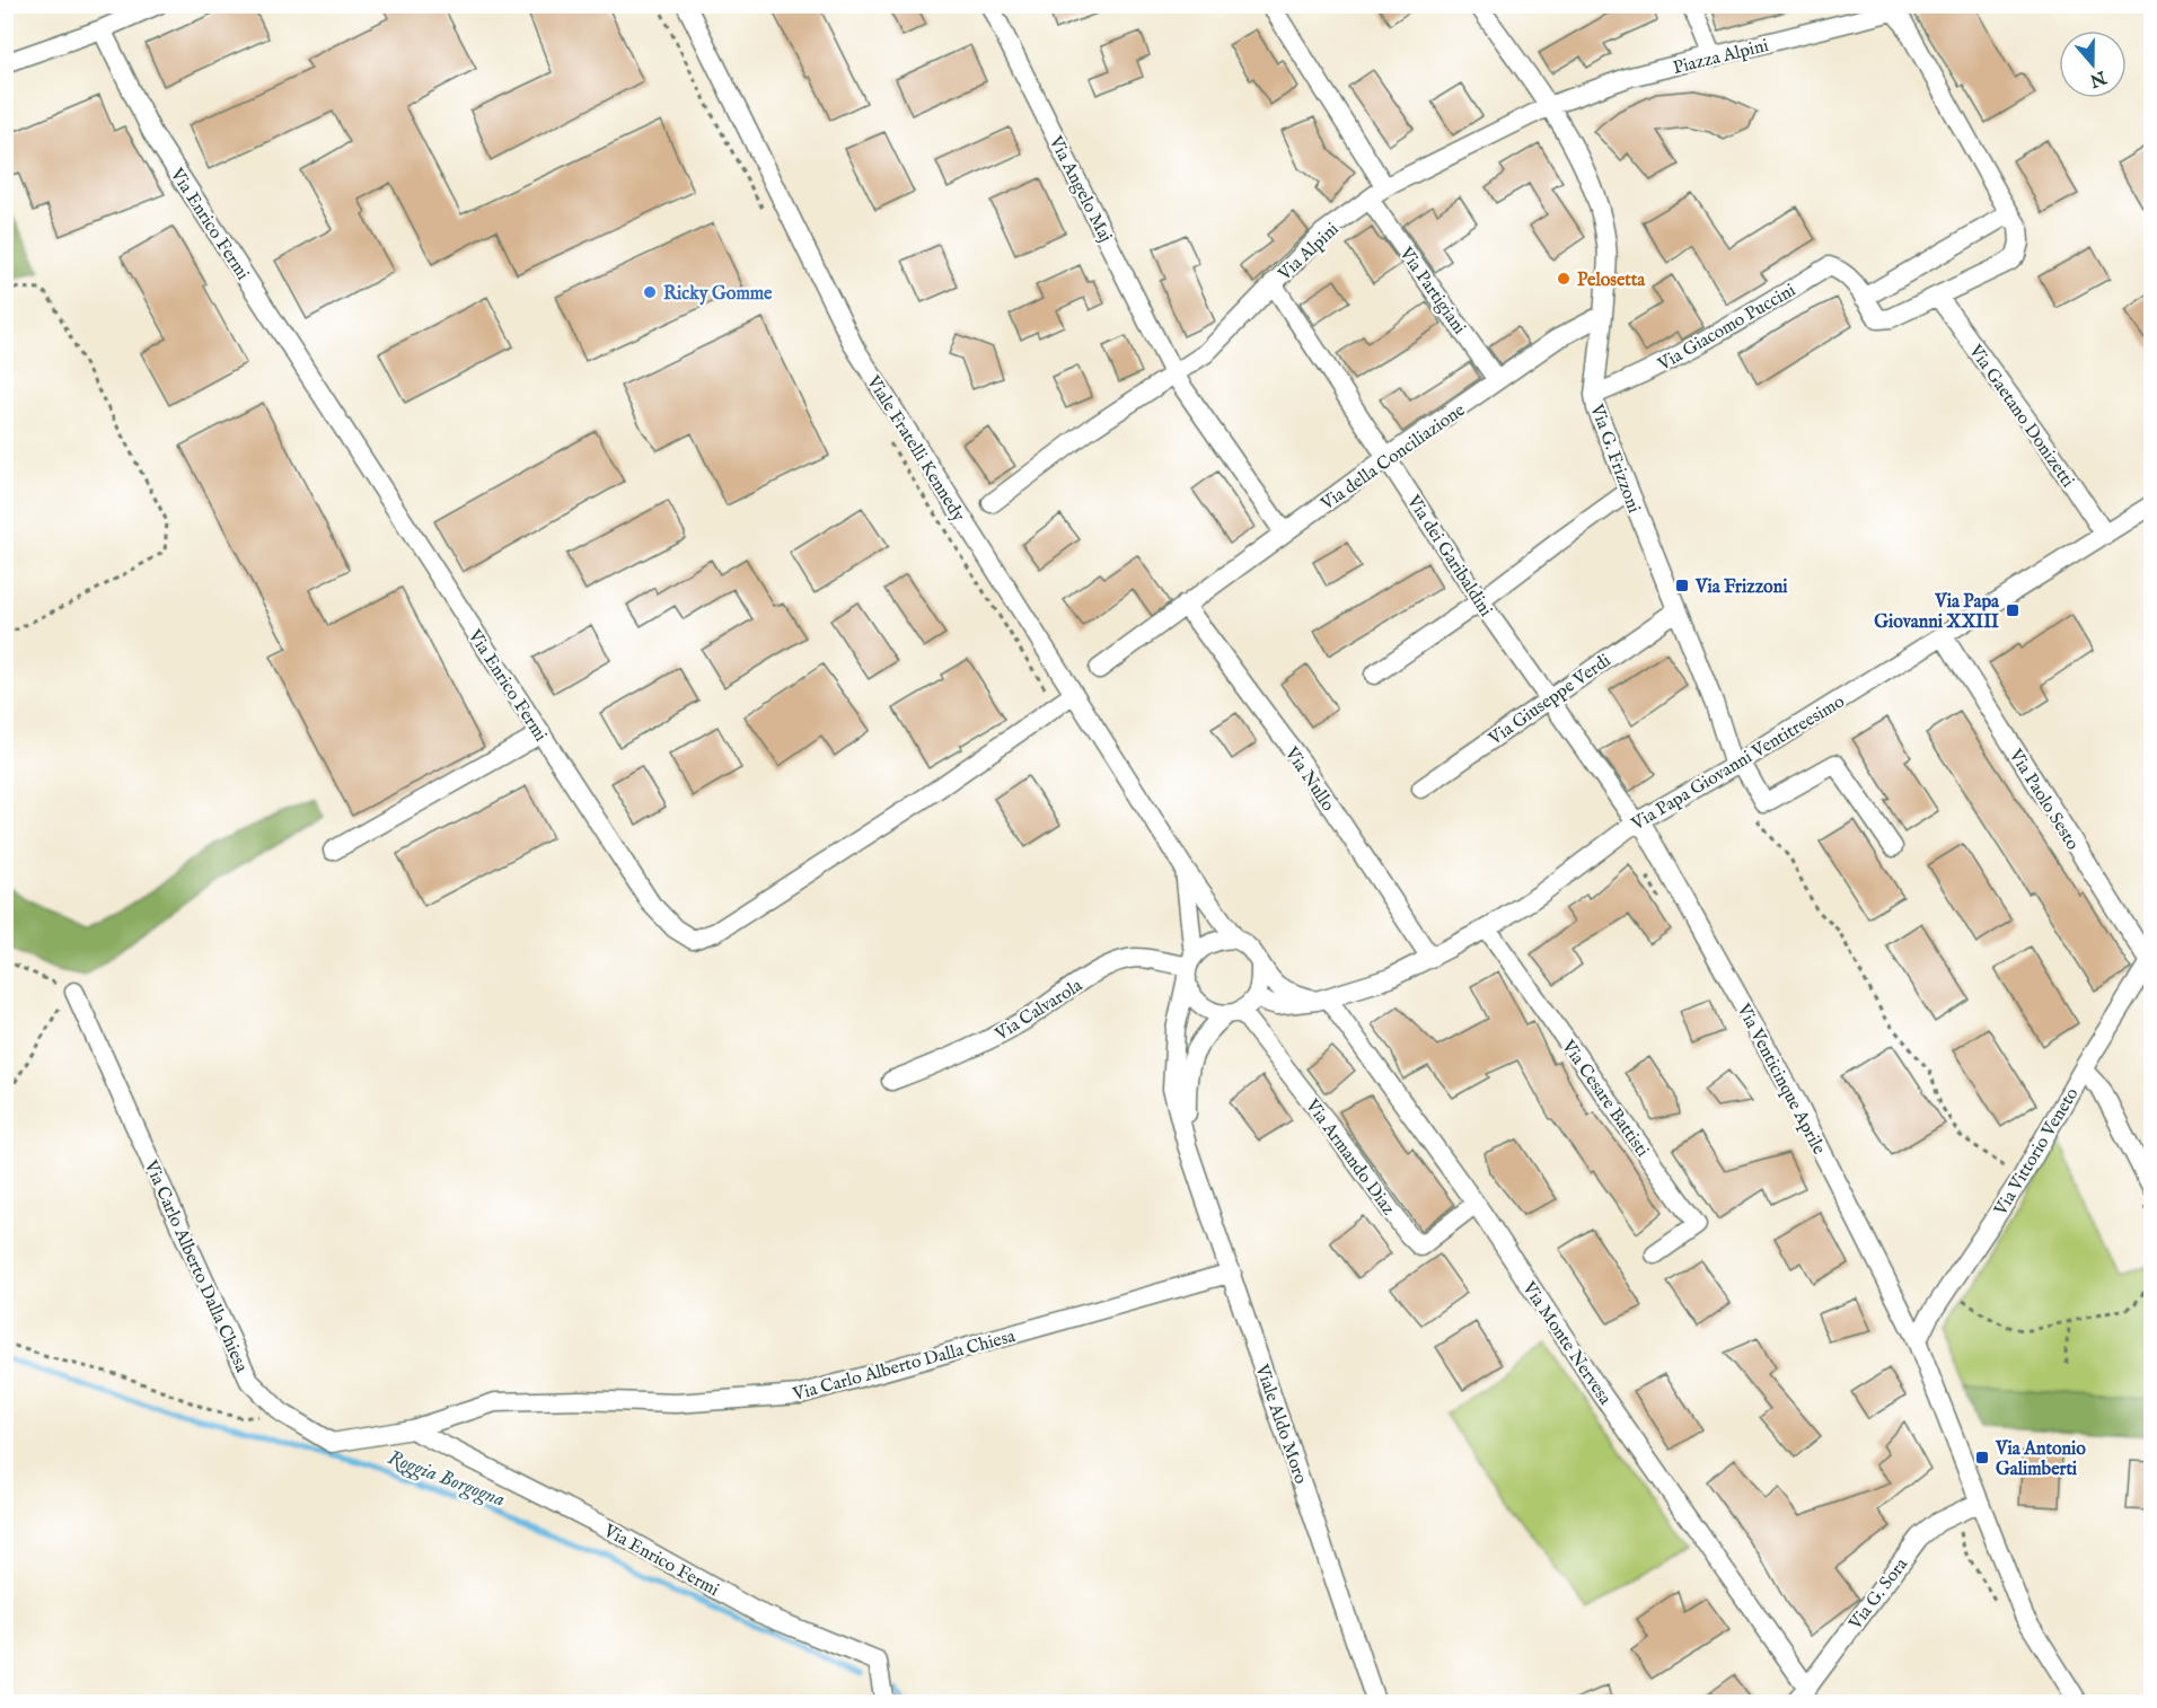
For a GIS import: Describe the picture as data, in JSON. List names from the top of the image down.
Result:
{
  "streets": {
    "street": [
      "Piazza Alpini",
      "Via Angelo Maj",
      "Via Enrico Fermi",
      "Via Alpini",
      "Via Partigiani",
      "Via Giacomo Puccini",
      "Via Gaetano Donizetti",
      "Viale Fratelli Kennedy",
      "Via della Conciliazione",
      "Via G. Frizzoni",
      "Via dei Garibaldini",
      "Via Giuseppe Verdi",
      "Via Papa Giovanni Ventitreesimo",
      "Via Nullo",
      "Via Paolo Sesto",
      "Via Calvarola",
      "Via Venticinque Aprile",
      "Via Cesare Battisti",
      "Via Vittorio Veneto",
      "Via Armando Diaz",
      "Via Carlo Alberto Dalla Chiesa",
      "Via Monte Nervesa",
      "Viale Aldo Moro",
      "Via G. Sora"
    ]
  },
  "crossings": [
    ["Piazza Alpini", "Via Alpini"],
    ["Piazza Alpini", "Via G. Frizzoni"],
    ["Via Angelo Maj", "Via Alpini"],
    ["Via Angelo Maj", "Via della Conciliazione"],
    ["Via Enrico Fermi", "Viale Fratelli Kennedy"],
    ["Via Enrico Fermi", "Via Carlo Alberto Dalla Chiesa"],
    ["Via Alpini", "Via Partigiani"],
    ["Via Alpini", "Via G. Frizzoni"],
    ["Via Alpini", "Via dei Garibaldini"],
    ["Via Partigiani", "Via della Conciliazione"],
    ["Via Giacomo Puccini", "Via G. Frizzoni"],
    ["Via Gaetano Donizetti", "Via Papa Giovanni Ventitreesimo"],
    ["Viale Fratelli Kennedy", "Via Papa Giovanni Ventitreesimo"],
    ["Viale Fratelli Kennedy", "Via Calvarola"],
    ["Viale Fratelli Kennedy", "Via Armando Diaz"],
    ["Viale Fratelli Kennedy", "Viale Aldo Moro"],
    ["Via della Conciliazione", "Via G. Frizzoni"],
    ["Via della Conciliazione", "Via dei Garibaldini"],
    ["Via della Conciliazione", "Via Nullo"],
    ["Via G. Frizzoni", "Via Giuseppe Verdi"],
    ["Via G. Frizzoni", "Via Papa Giovanni Ventitreesimo"],
    ["Via dei Garibaldini", "Via Giuseppe Verdi"],
    ["Via dei Garibaldini", "Via Papa Giovanni Ventitreesimo"],
    ["Via dei Garibaldini", "Via Venticinque Aprile"],
    ["Via Papa Giovanni Ventitreesimo", "Via Nullo"],
    ["Via Papa Giovanni Ventitreesimo", "Via Paolo Sesto"],
    ["Via Papa Giovanni Ventitreesimo", "Via Calvarola"],
    ["Via Papa Giovanni Ventitreesimo", "Via Venticinque Aprile"],
    ["Via Papa Giovanni Ventitreesimo", "Via Cesare Battisti"],
    ["Via Papa Giovanni Ventitreesimo", "Via Armando Diaz"],
    ["Via Papa Giovanni Ventitreesimo", "Via Monte Nervesa"],
    ["Via Papa Giovanni Ventitreesimo", "Viale Aldo Moro"],
    ["Via Paolo Sesto", "Via Vittorio Veneto"],
    ["Via Calvarola", "Via Armando Diaz"],
    ["Via Calvarola", "Viale Aldo Moro"],
    ["Via Venticinque Aprile", "Via Vittorio Veneto"],
    ["Via Armando Diaz", "Via Monte Nervesa"],
    ["Via Armando Diaz", "Viale Aldo Moro"],
    ["Via Carlo Alberto Dalla Chiesa", "Viale Aldo Moro"],
    ["Via Monte Nervesa", "Via G. Sora"]
  ],
  "water": ["Roggia Borgogna"],
  "places": {
    "other": ["Pelosetta", "Ricky Gomme"],
    "transit": ["Via Frizzoni", "Via Papa Giovanni XXIII", "Via Antonio Galimberti"]
  },
  "north": "bottom"
}
